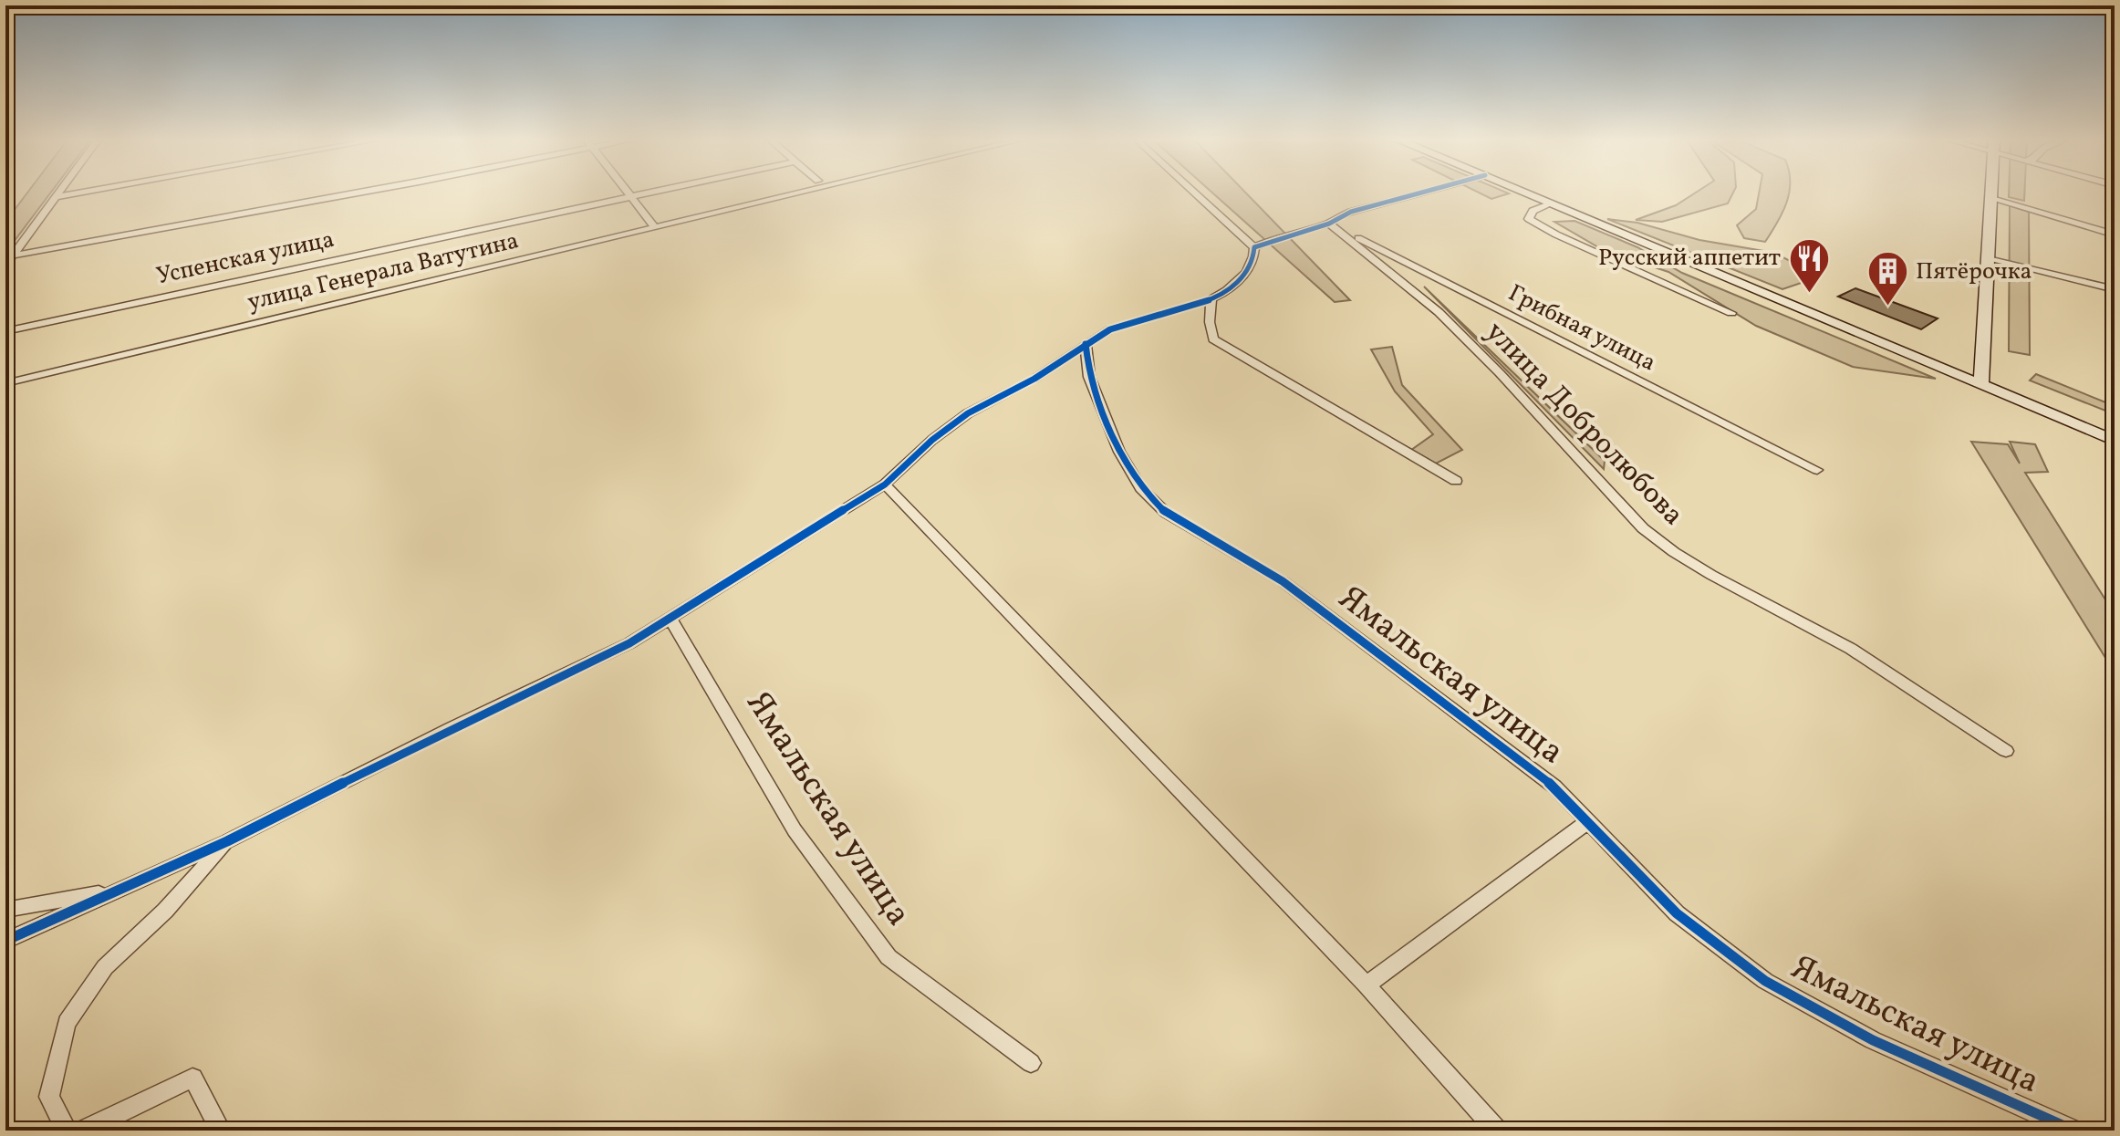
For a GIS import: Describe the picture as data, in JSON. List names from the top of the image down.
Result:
{
  "streets": {
    "street": [
      "Успенская улица",
      "улица Генерала Ватутина",
      "Грибная улица",
      "улица Добролюбова",
      "Ямальская улица"
    ]
  },
  "crossings": [
    ["Грибная улица", "улица Добролюбова"]
  ],
  "places": {
    "restaurant": ["Русский аппетит"],
    "building": ["Пятёрочка"]
  }
}
